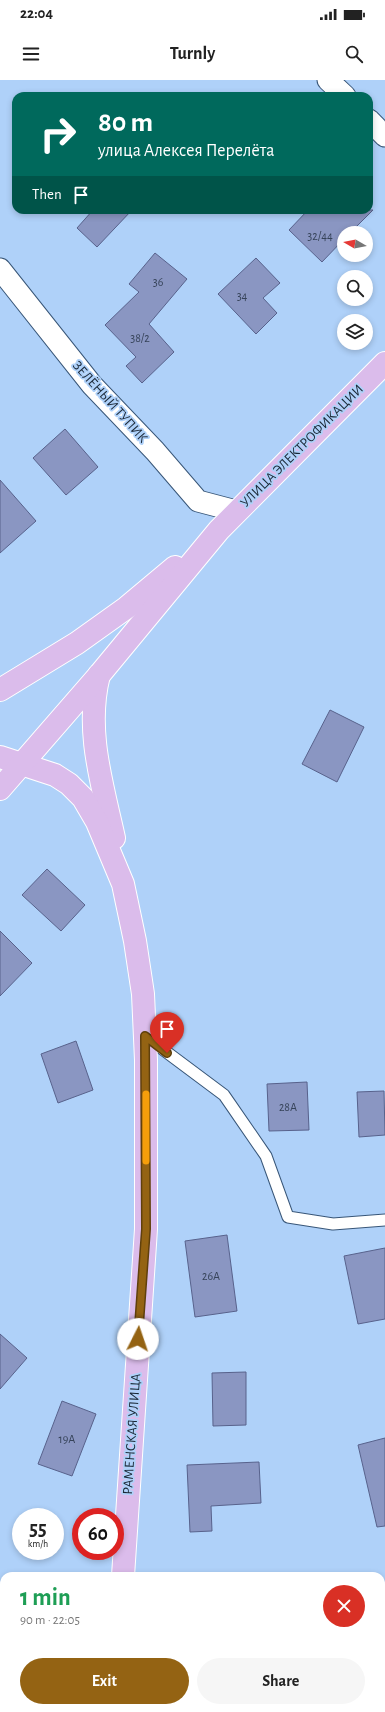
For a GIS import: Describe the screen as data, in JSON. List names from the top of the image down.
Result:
{
  "streets": {
    "main road": ["УЛИЦА ЭЛЕКТРОФИКАЦИИ", "РАМЕНСКАЯ УЛИЦА"],
    "street": ["ЗЕЛЁНЫЙ ТУПИК"]
  },
  "crossings": [
    ["ЗЕЛЁНЫЙ ТУПИК", "УЛИЦА ЭЛЕКТРОФИКАЦИИ"]
  ],
  "house_numbers": [
    "32/44",
    "36",
    "34",
    "38/2",
    "28А",
    "26А",
    "19А"
  ],
  "north": "left",
  "page": {
    "status": "22:04",
    "header": "Turnly",
    "turn": ["80 m", "улица Алексея Перелёта"],
    "then": "Then",
    "speed": "55 km/h",
    "limit": "60",
    "heading": ["1 min", "90 m · 22:05"],
    "buttons": ["Exit", "Share"]
  }
}
